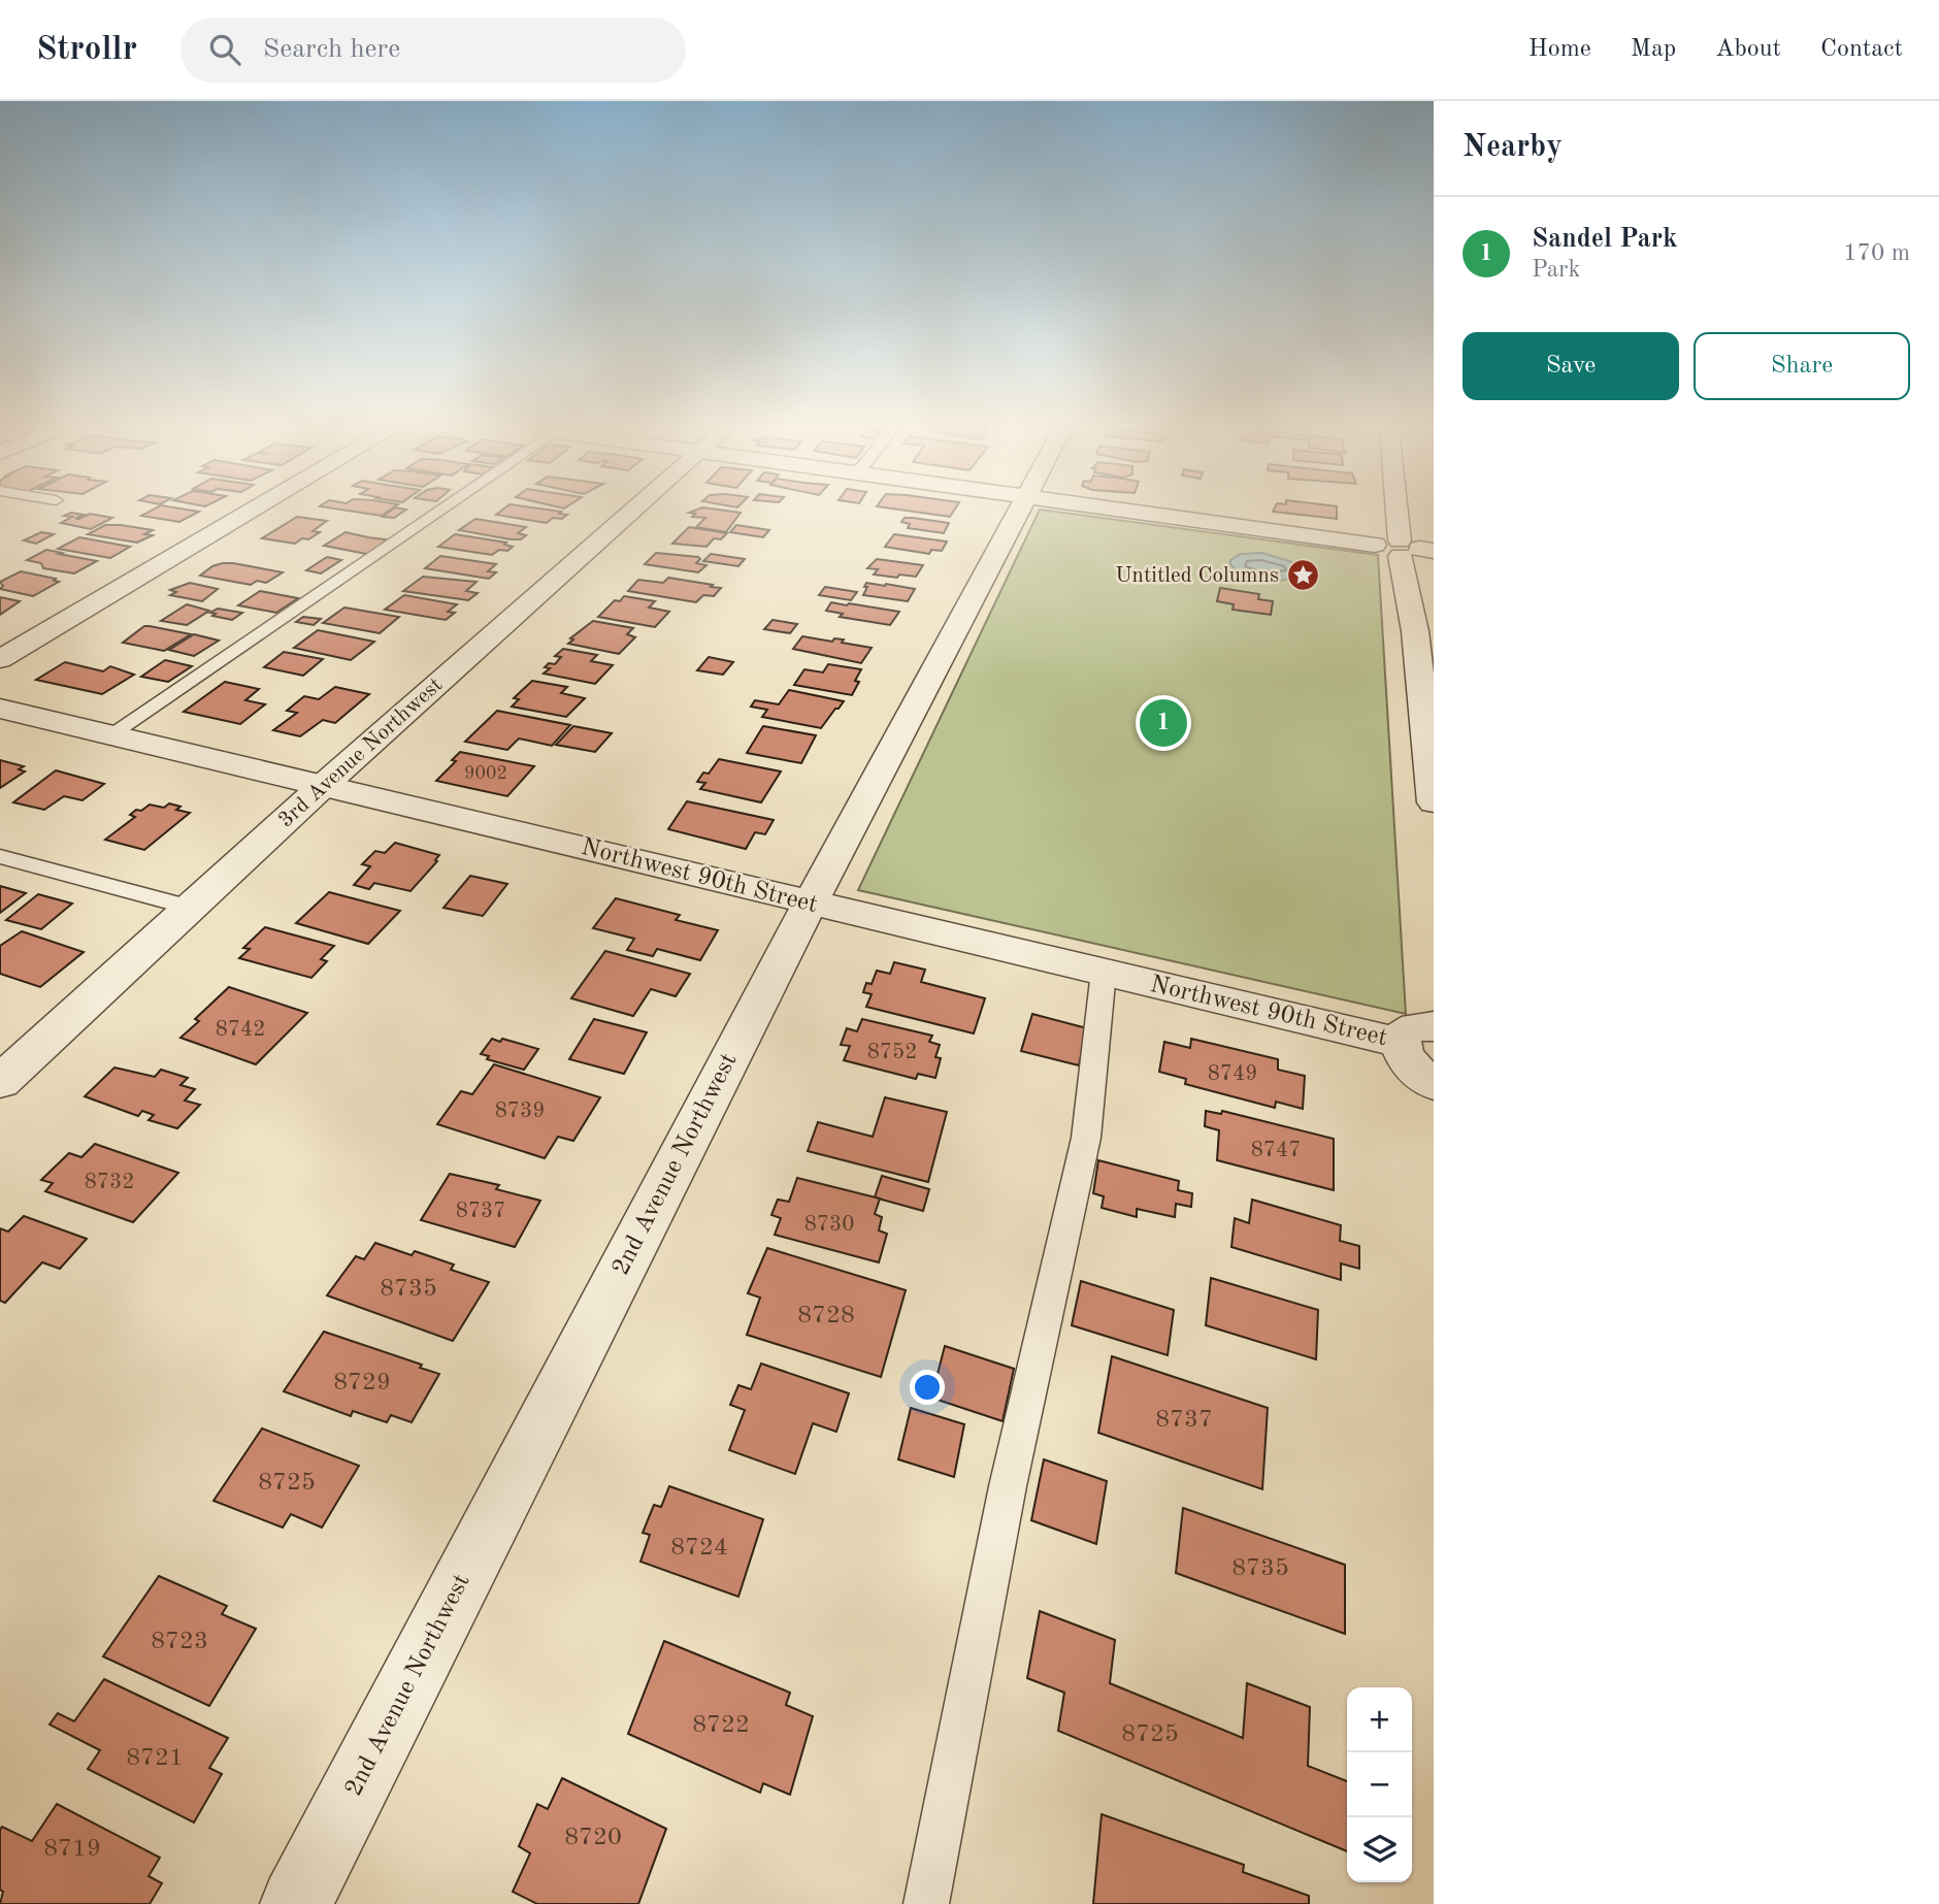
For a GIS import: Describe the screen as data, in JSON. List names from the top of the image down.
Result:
{
  "streets": {
    "street": ["3rd Avenue Northwest", "Northwest 90th Street", "2nd Avenue Northwest"]
  },
  "crossings": [
    ["3rd Avenue Northwest", "Northwest 90th Street"],
    ["Northwest 90th Street", "2nd Avenue Northwest"]
  ],
  "places": {
    "place": ["Untitled Columns"]
  },
  "house_numbers": [
    "9002",
    "8742",
    "8752",
    "8749",
    "8739",
    "8747",
    "8732",
    "8737",
    "8730",
    "8735",
    "8728",
    "8729",
    "8737",
    "8725",
    "8724",
    "8735",
    "8723",
    "8722",
    "8725",
    "8721",
    "8720",
    "8719"
  ],
  "page": {
    "header": "Strollr",
    "search": "Search here",
    "nav": [
      "Home",
      "Map",
      "About",
      "Contact"
    ],
    "heading": "Nearby",
    "list": [
      {
        "mark": "1",
        "name": "Sandel Park",
        "note": "Park",
        "value": "170 m"
      }
    ],
    "buttons": ["Save", "Share"],
    "pins": "1",
    "map_buttons": ["+", "−"]
  }
}
